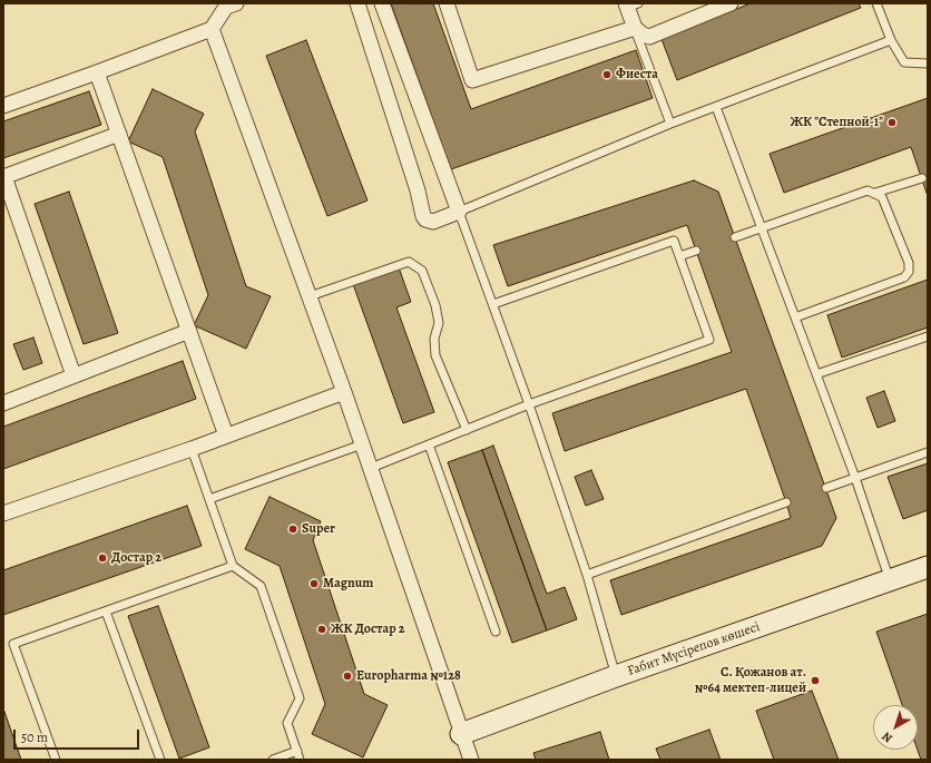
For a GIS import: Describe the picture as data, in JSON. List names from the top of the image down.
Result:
{
  "streets": {
    "street": ["Ғабит Мүсірепов көшесі"]
  },
  "places": [
    "Фиеста",
    "ЖК \"Степной-1\"",
    "Super",
    "Достар 2",
    "Magnum",
    "ЖК Достар 2",
    "Europharma №128",
    "С. Қожанов ат. №64 мектеп-лицей"
  ],
  "scale_bar": "50 m",
  "north": "bottom left"
}
